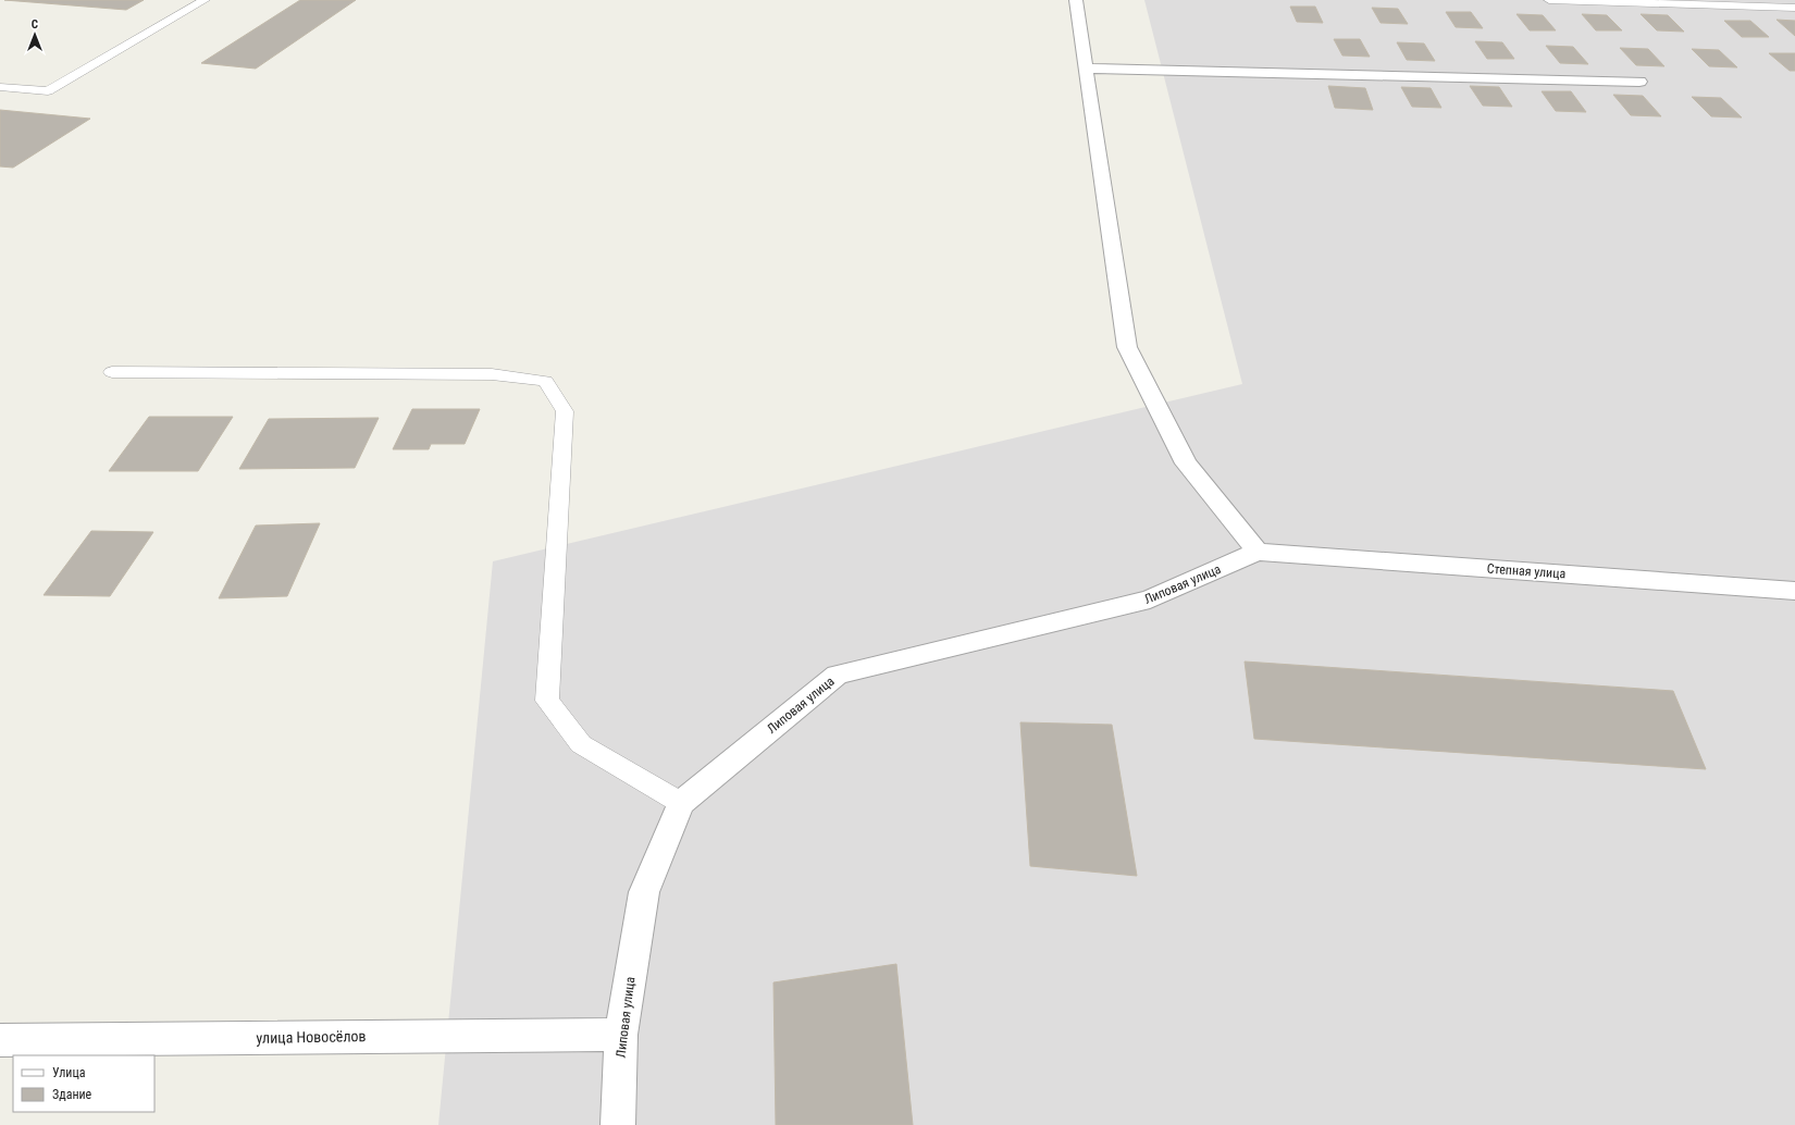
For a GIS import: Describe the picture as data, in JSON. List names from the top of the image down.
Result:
{
  "streets": {
    "street": ["Степная улица", "Липовая улица", "улица Новосёлов"]
  },
  "crossings": [
    ["Степная улица", "Липовая улица"],
    ["Липовая улица", "улица Новосёлов"]
  ],
  "legend": ["Улица", "Здание"],
  "north": "top"
}
